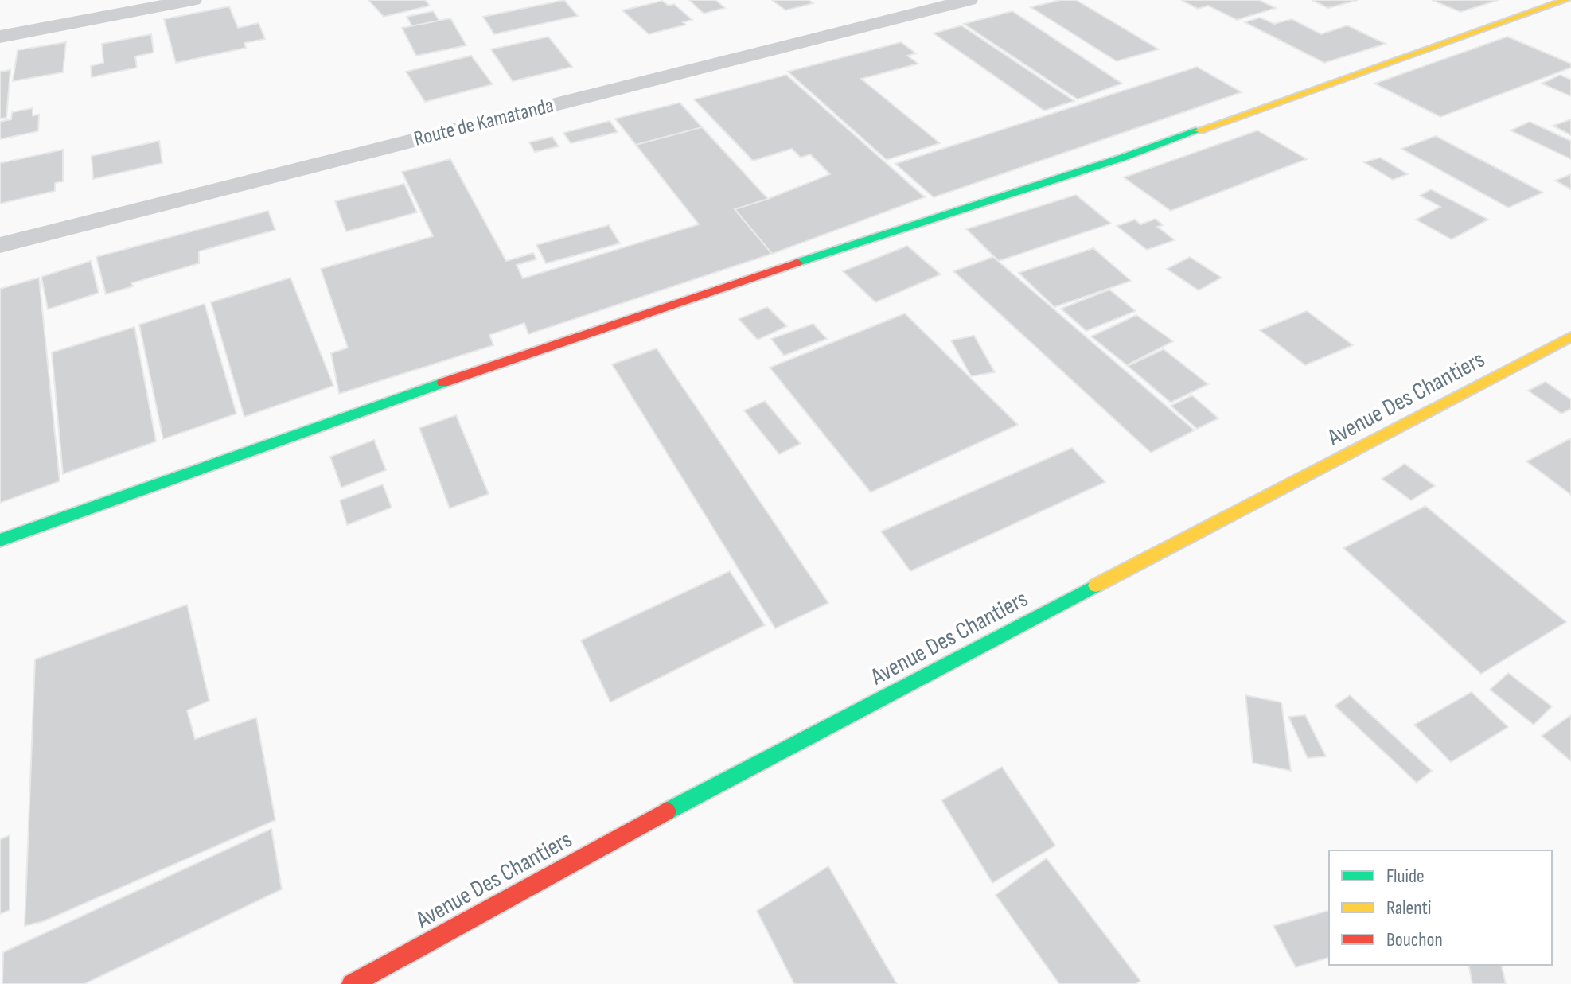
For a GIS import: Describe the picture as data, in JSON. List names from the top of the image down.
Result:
{
  "streets": {
    "street": ["Route de Kamatanda", "Avenue Des Chantiers"]
  },
  "legend": ["Fluide", "Ralenti", "Bouchon"]
}
